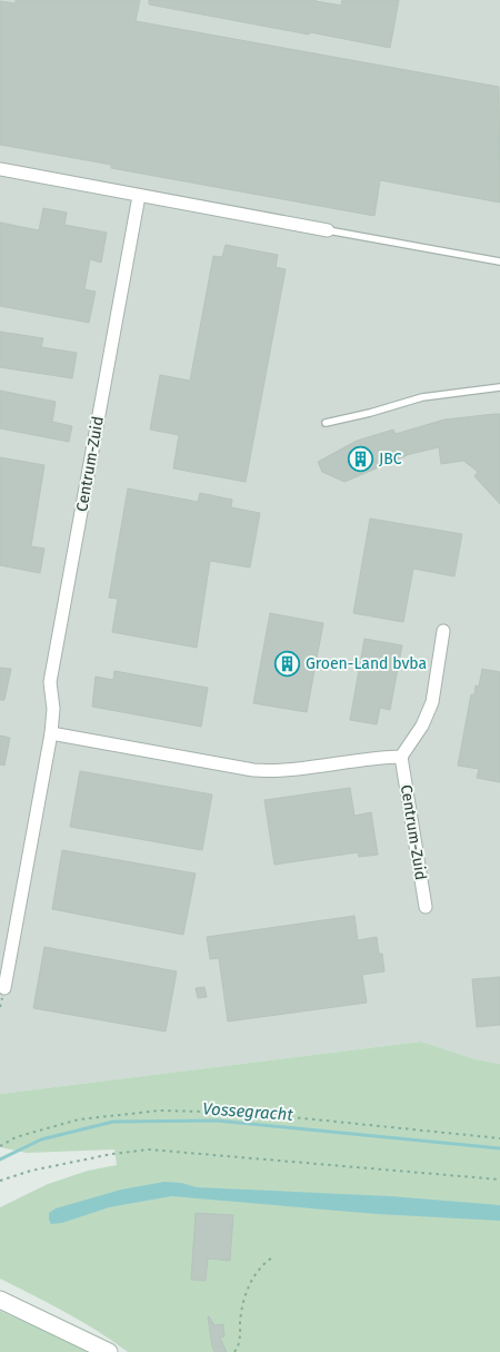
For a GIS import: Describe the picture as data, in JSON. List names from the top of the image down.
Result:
{
  "streets": {
    "street": ["Centrum-Zuid"]
  },
  "water": ["Vossegracht"],
  "places": {
    "building": ["JBC", "Groen-Land bvba"]
  }
}
